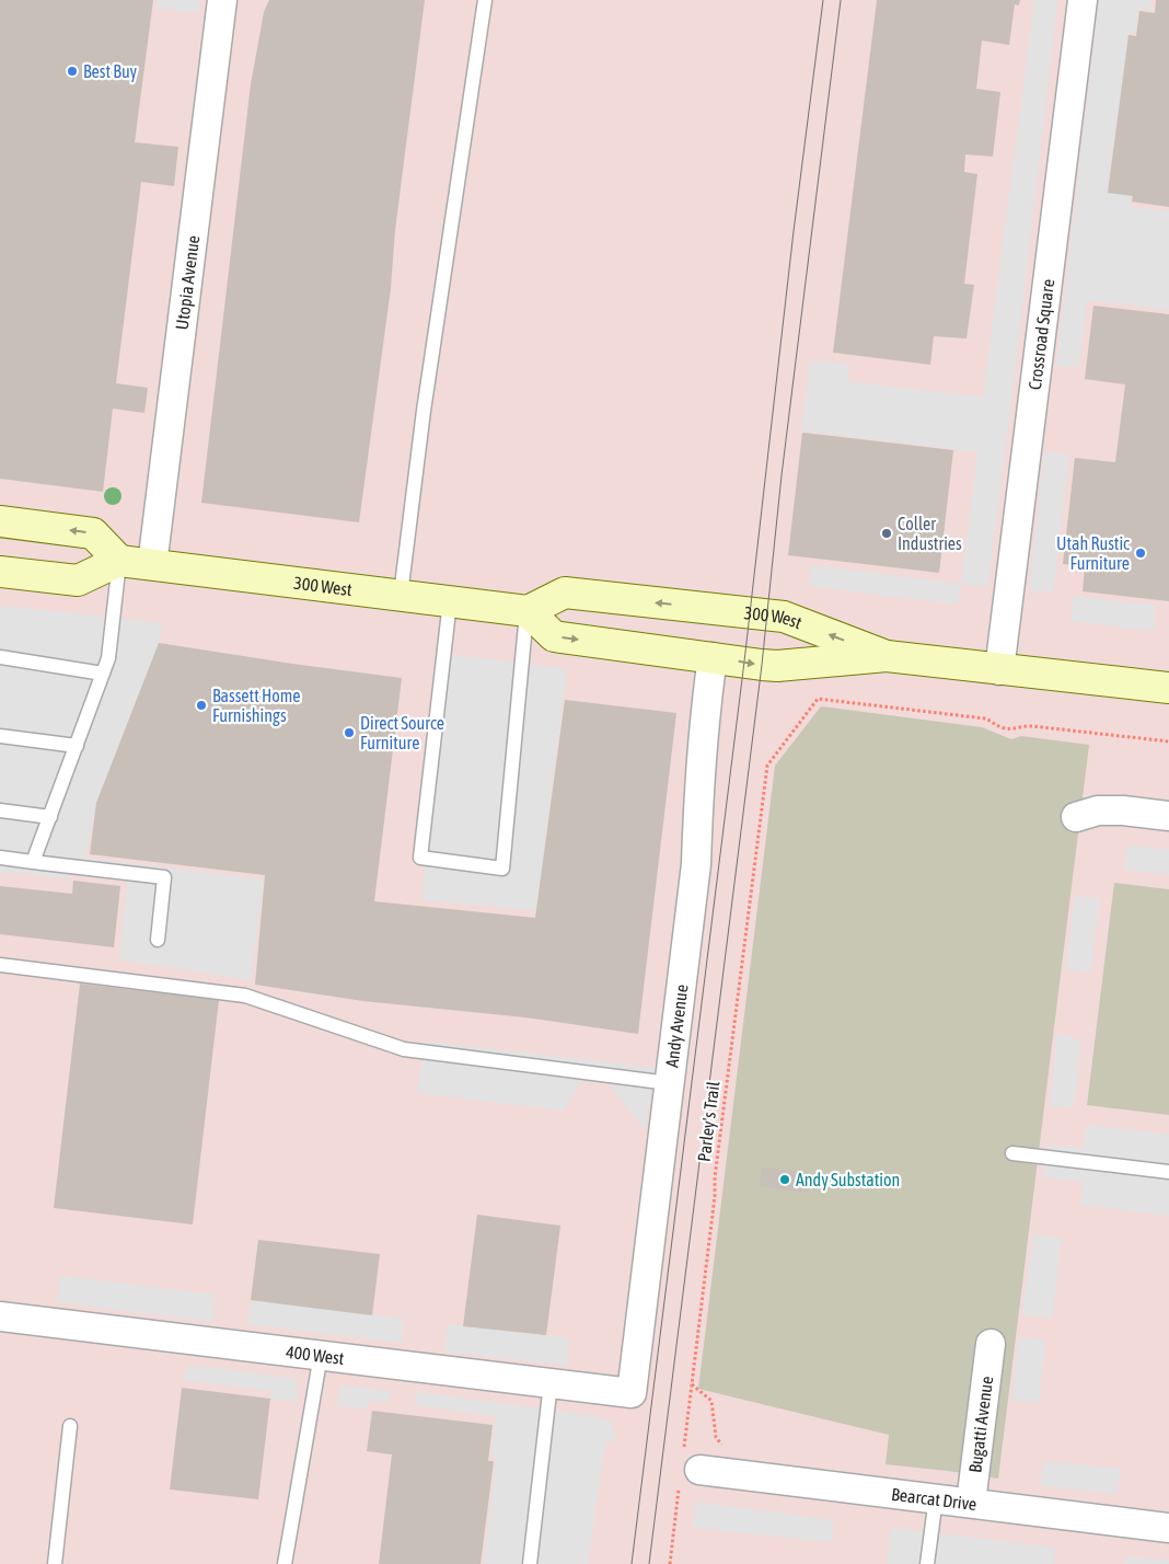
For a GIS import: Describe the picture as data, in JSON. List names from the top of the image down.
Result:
{
  "streets": {
    "main road": ["300 West"],
    "street": [
      "Utopia Avenue",
      "Crossroad Square",
      "Andy Avenue",
      "400 West",
      "Bugatti Avenue",
      "Bearcat Drive"
    ],
    "path": ["Parley's Trail"]
  },
  "crossings": [
    ["Utopia Avenue", "300 West"],
    ["Crossroad Square", "300 West"],
    ["300 West", "Andy Avenue"],
    ["Andy Avenue", "400 West"],
    ["Parley's Trail", "Bearcat Drive"],
    ["Bugatti Avenue", "Bearcat Drive"]
  ],
  "places": [
    "Best Buy",
    "Coller Industries",
    "Utah Rustic Furniture",
    "Bassett Home Furnishings",
    "Direct Source Furniture",
    "Andy Substation"
  ]
}
